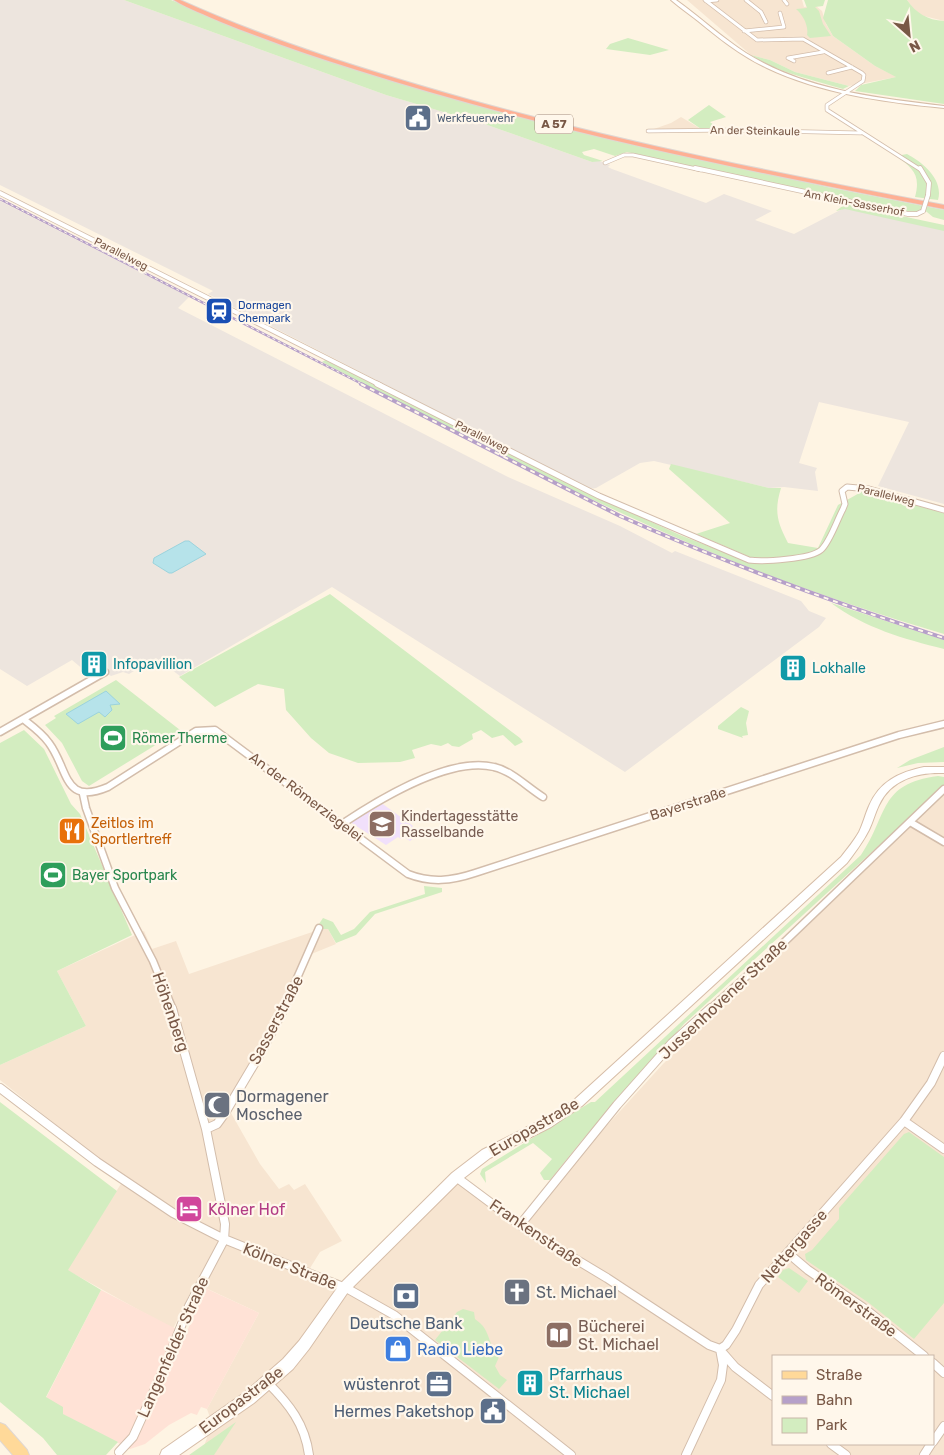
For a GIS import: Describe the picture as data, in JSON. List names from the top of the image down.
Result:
{
  "streets": {
    "highway": ["A 57"],
    "main road": ["Europastraße"],
    "street": [
      "An der Steinkaule",
      "Am Klein-Sasserhof",
      "Parallelweg",
      "An der Römerziegelei",
      "Bayerstraße",
      "Jussenhovener Straße",
      "Höhenberg",
      "Sasserstraße",
      "Frankenstraße",
      "Nettergasse",
      "Kölner Straße",
      "Römerstraße",
      "Langenfelder Straße"
    ]
  },
  "crossings": [
    ["An der Steinkaule", "Am Klein-Sasserhof"],
    ["An der Römerziegelei", "Bayerstraße"],
    ["An der Römerziegelei", "Höhenberg"],
    ["Jussenhovener Straße", "Frankenstraße"],
    ["Höhenberg", "Sasserstraße"],
    ["Höhenberg", "Kölner Straße"],
    ["Höhenberg", "Langenfelder Straße"],
    ["Europastraße", "Frankenstraße"],
    ["Europastraße", "Kölner Straße"],
    ["Frankenstraße", "Nettergasse"],
    ["Nettergasse", "Römerstraße"],
    ["Kölner Straße", "Langenfelder Straße"]
  ],
  "places": {
    "public building": ["Werkfeuerwehr", "Hermes Paketshop"],
    "station": ["Dormagen Chempark"],
    "building": ["Infopavillion", "Lokhalle", "Pfarrhaus St. Michael"],
    "sports": ["Römer Therme", "Bayer Sportpark"],
    "school or university": ["Kindertagesstätte Rasselbande"],
    "restaurant": ["Zeitlos im Sportlertreff"],
    "mosque": ["Dormagener Moschee"],
    "hotel": ["Kölner Hof"],
    "church": ["St. Michael"],
    "bank": ["Deutsche Bank"],
    "library": ["Bücherei St. Michael"],
    "shop": ["Radio Liebe"],
    "office": ["wüstenrot"]
  },
  "legend": ["Straße", "Bahn", "Park"],
  "north": "bottom right"
}
